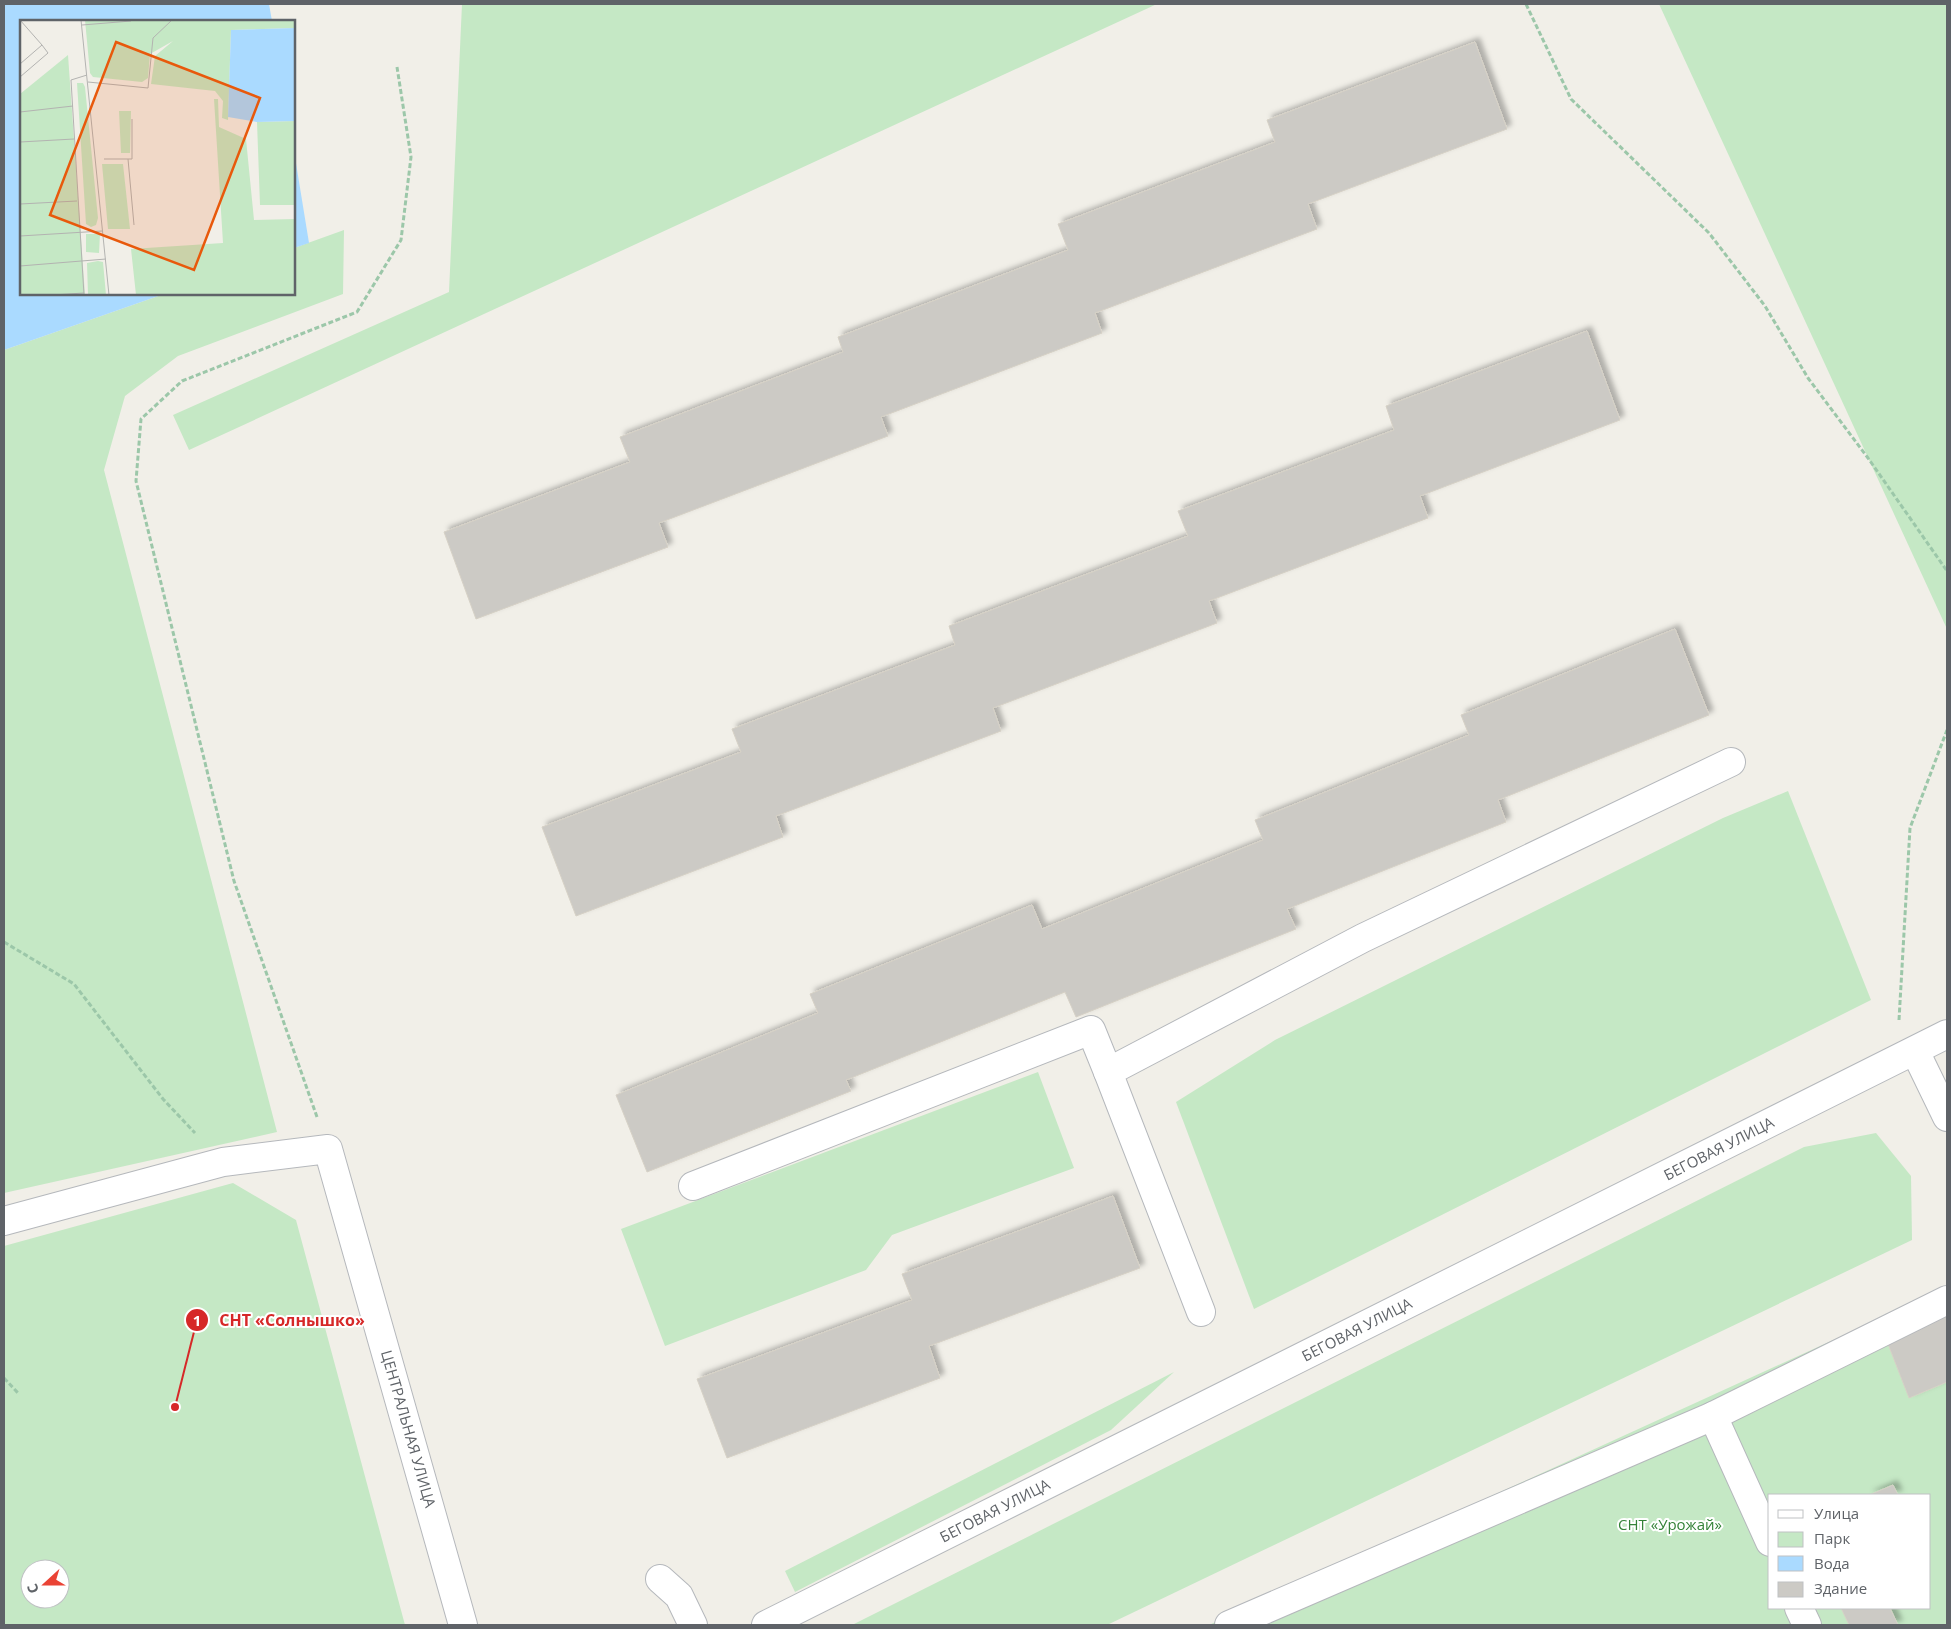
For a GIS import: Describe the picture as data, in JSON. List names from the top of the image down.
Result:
{
  "streets": {
    "street": ["БЕГОВАЯ УЛИЦА", "ЦЕНТРАЛЬНАЯ УЛИЦА"]
  },
  "parks": ["СНТ «Урожай»"],
  "places": ["СНТ «Солнышко»"],
  "legend": [
    "Улица",
    "Парк",
    "Вода",
    "Здание"
  ],
  "north": "left"
}
